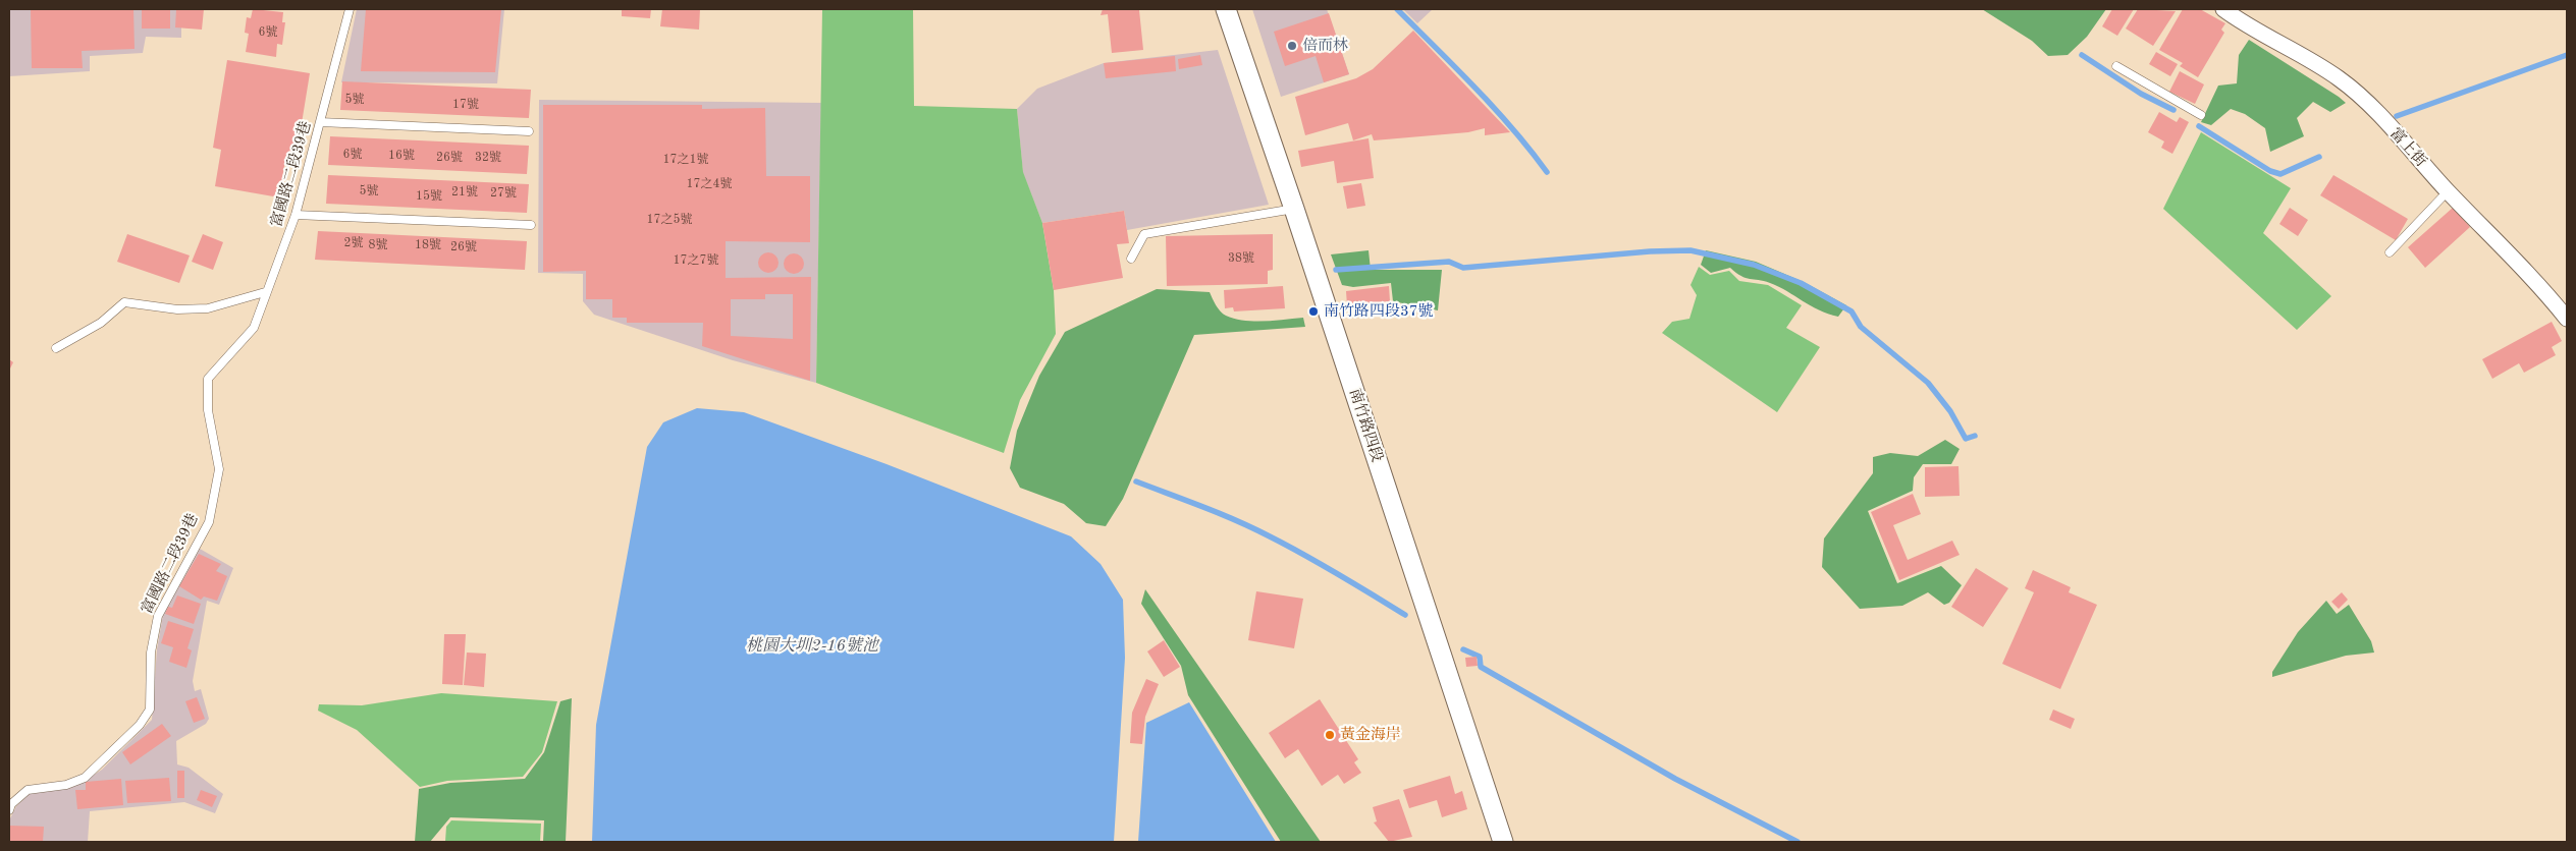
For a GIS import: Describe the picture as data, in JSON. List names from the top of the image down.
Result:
{
  "streets": {
    "street": ["富上街", "南竹路四段"],
    "lane": ["富國路二段39巷"]
  },
  "water": ["桃園大圳2-16號池"],
  "places": ["倍而林", "南竹路四段37號", "黃金海岸"],
  "house_numbers": [
    "6號",
    "5號",
    "17號",
    "6號",
    "16號",
    "26號",
    "32號",
    "17之1號",
    "17之4號",
    "5號",
    "21號",
    "27號",
    "15號",
    "17之5號",
    "2號",
    "8號",
    "18號",
    "26號",
    "38號",
    "17之7號"
  ]
}
